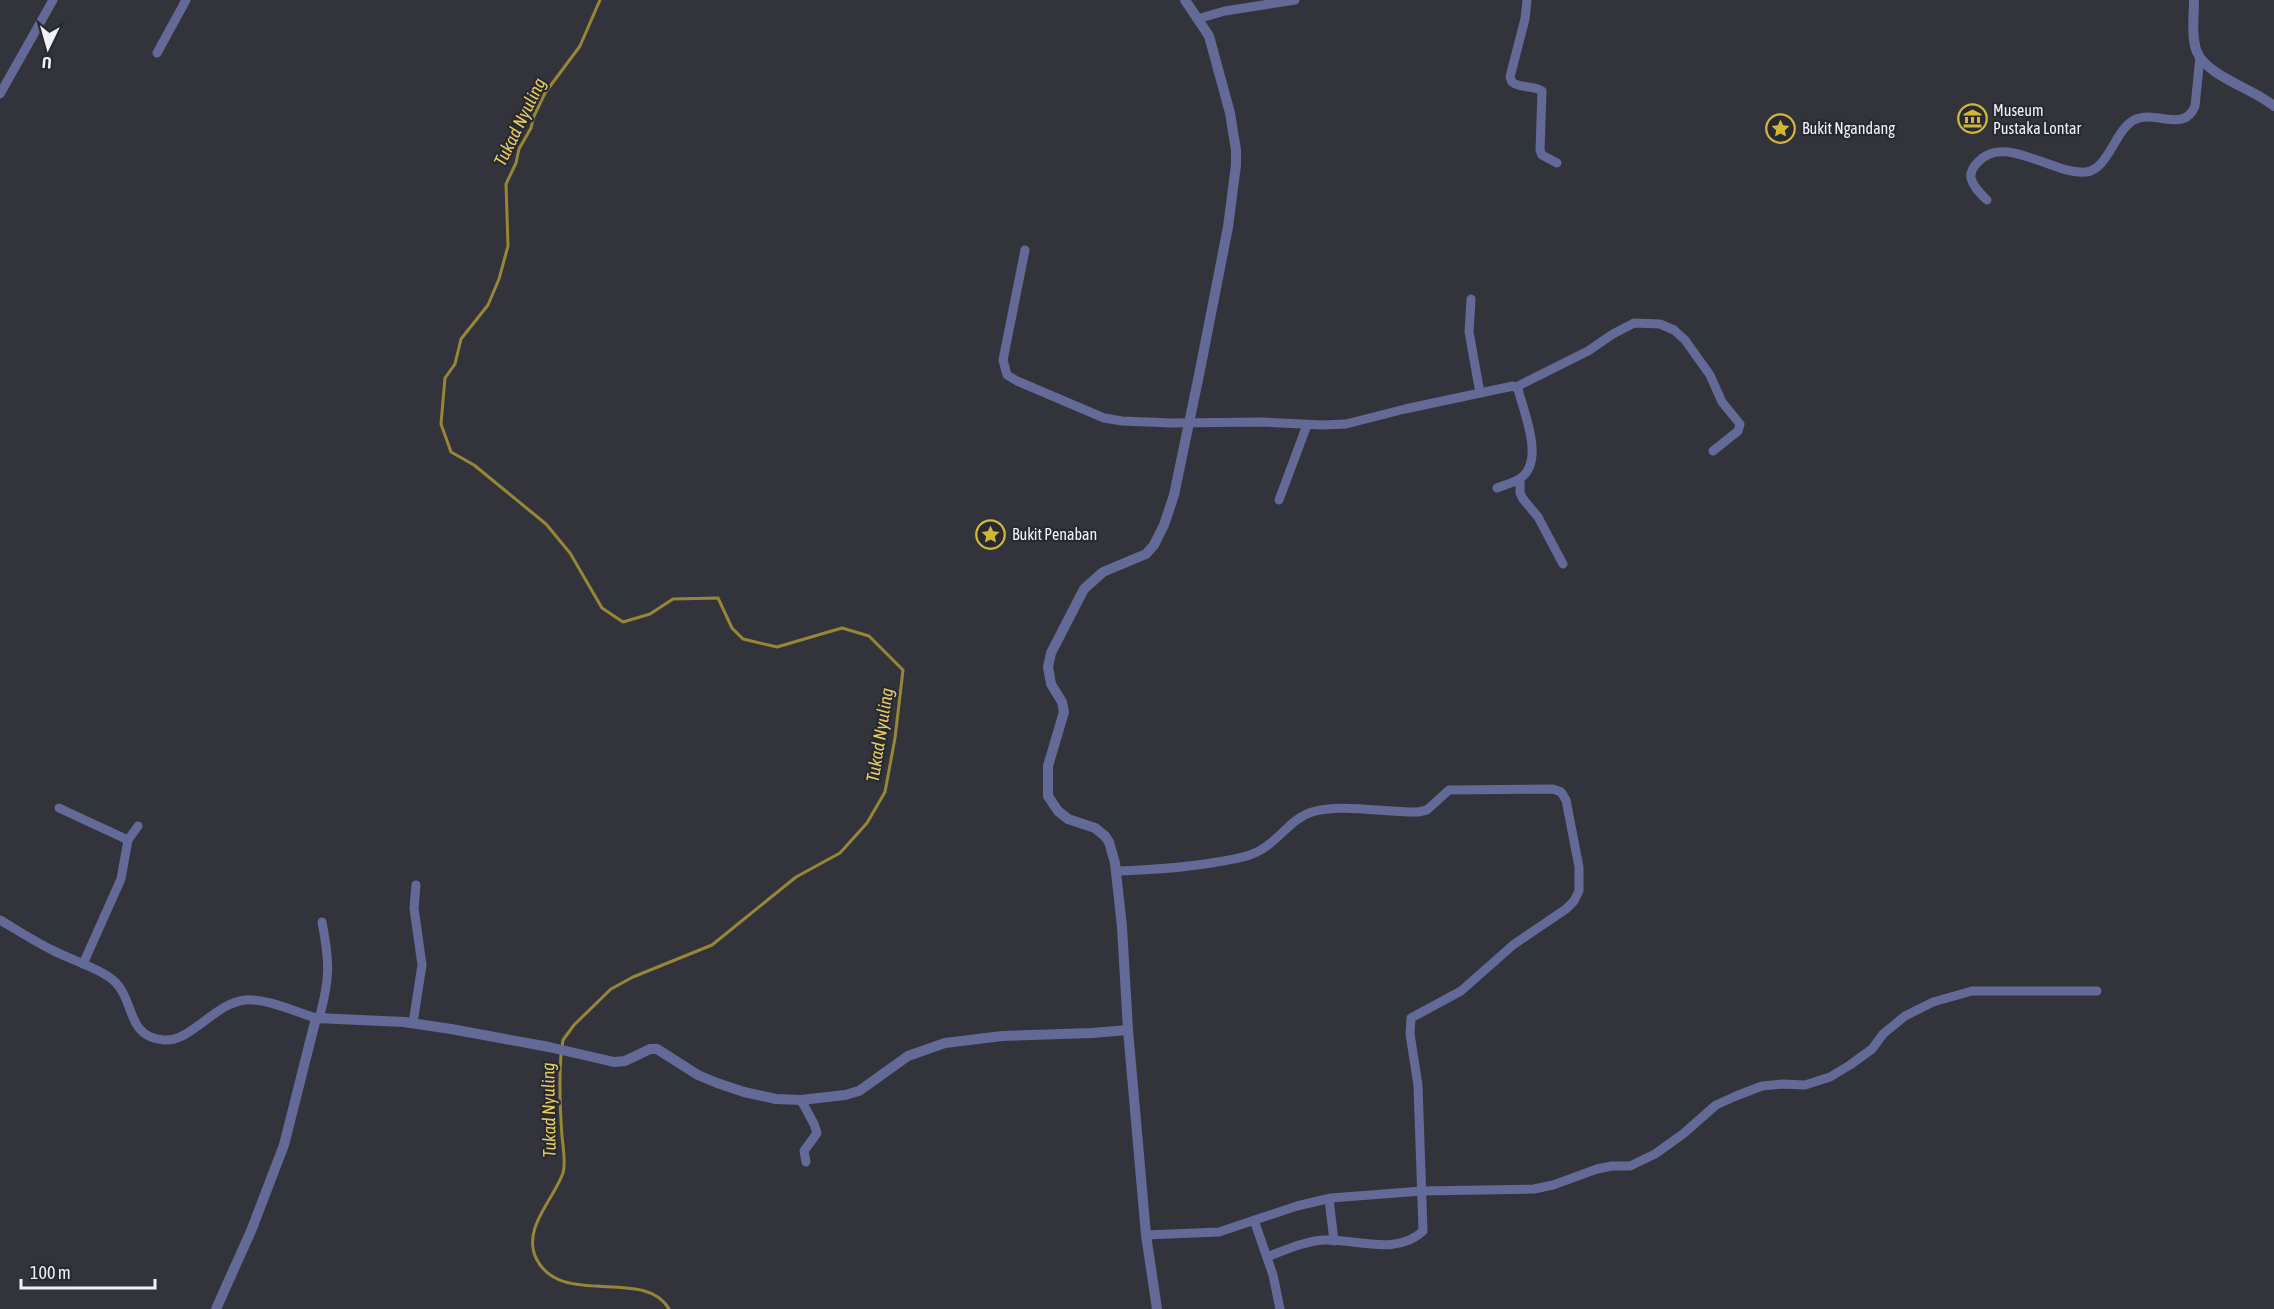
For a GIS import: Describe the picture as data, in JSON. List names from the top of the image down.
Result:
{
  "water": ["Tukad Nyuling"],
  "places": {
    "museum": ["Museum Pustaka Lontar"],
    "place": ["Bukit Ngandang", "Bukit Penaban"]
  },
  "scale_bar": "100 m",
  "north": "bottom"
}
